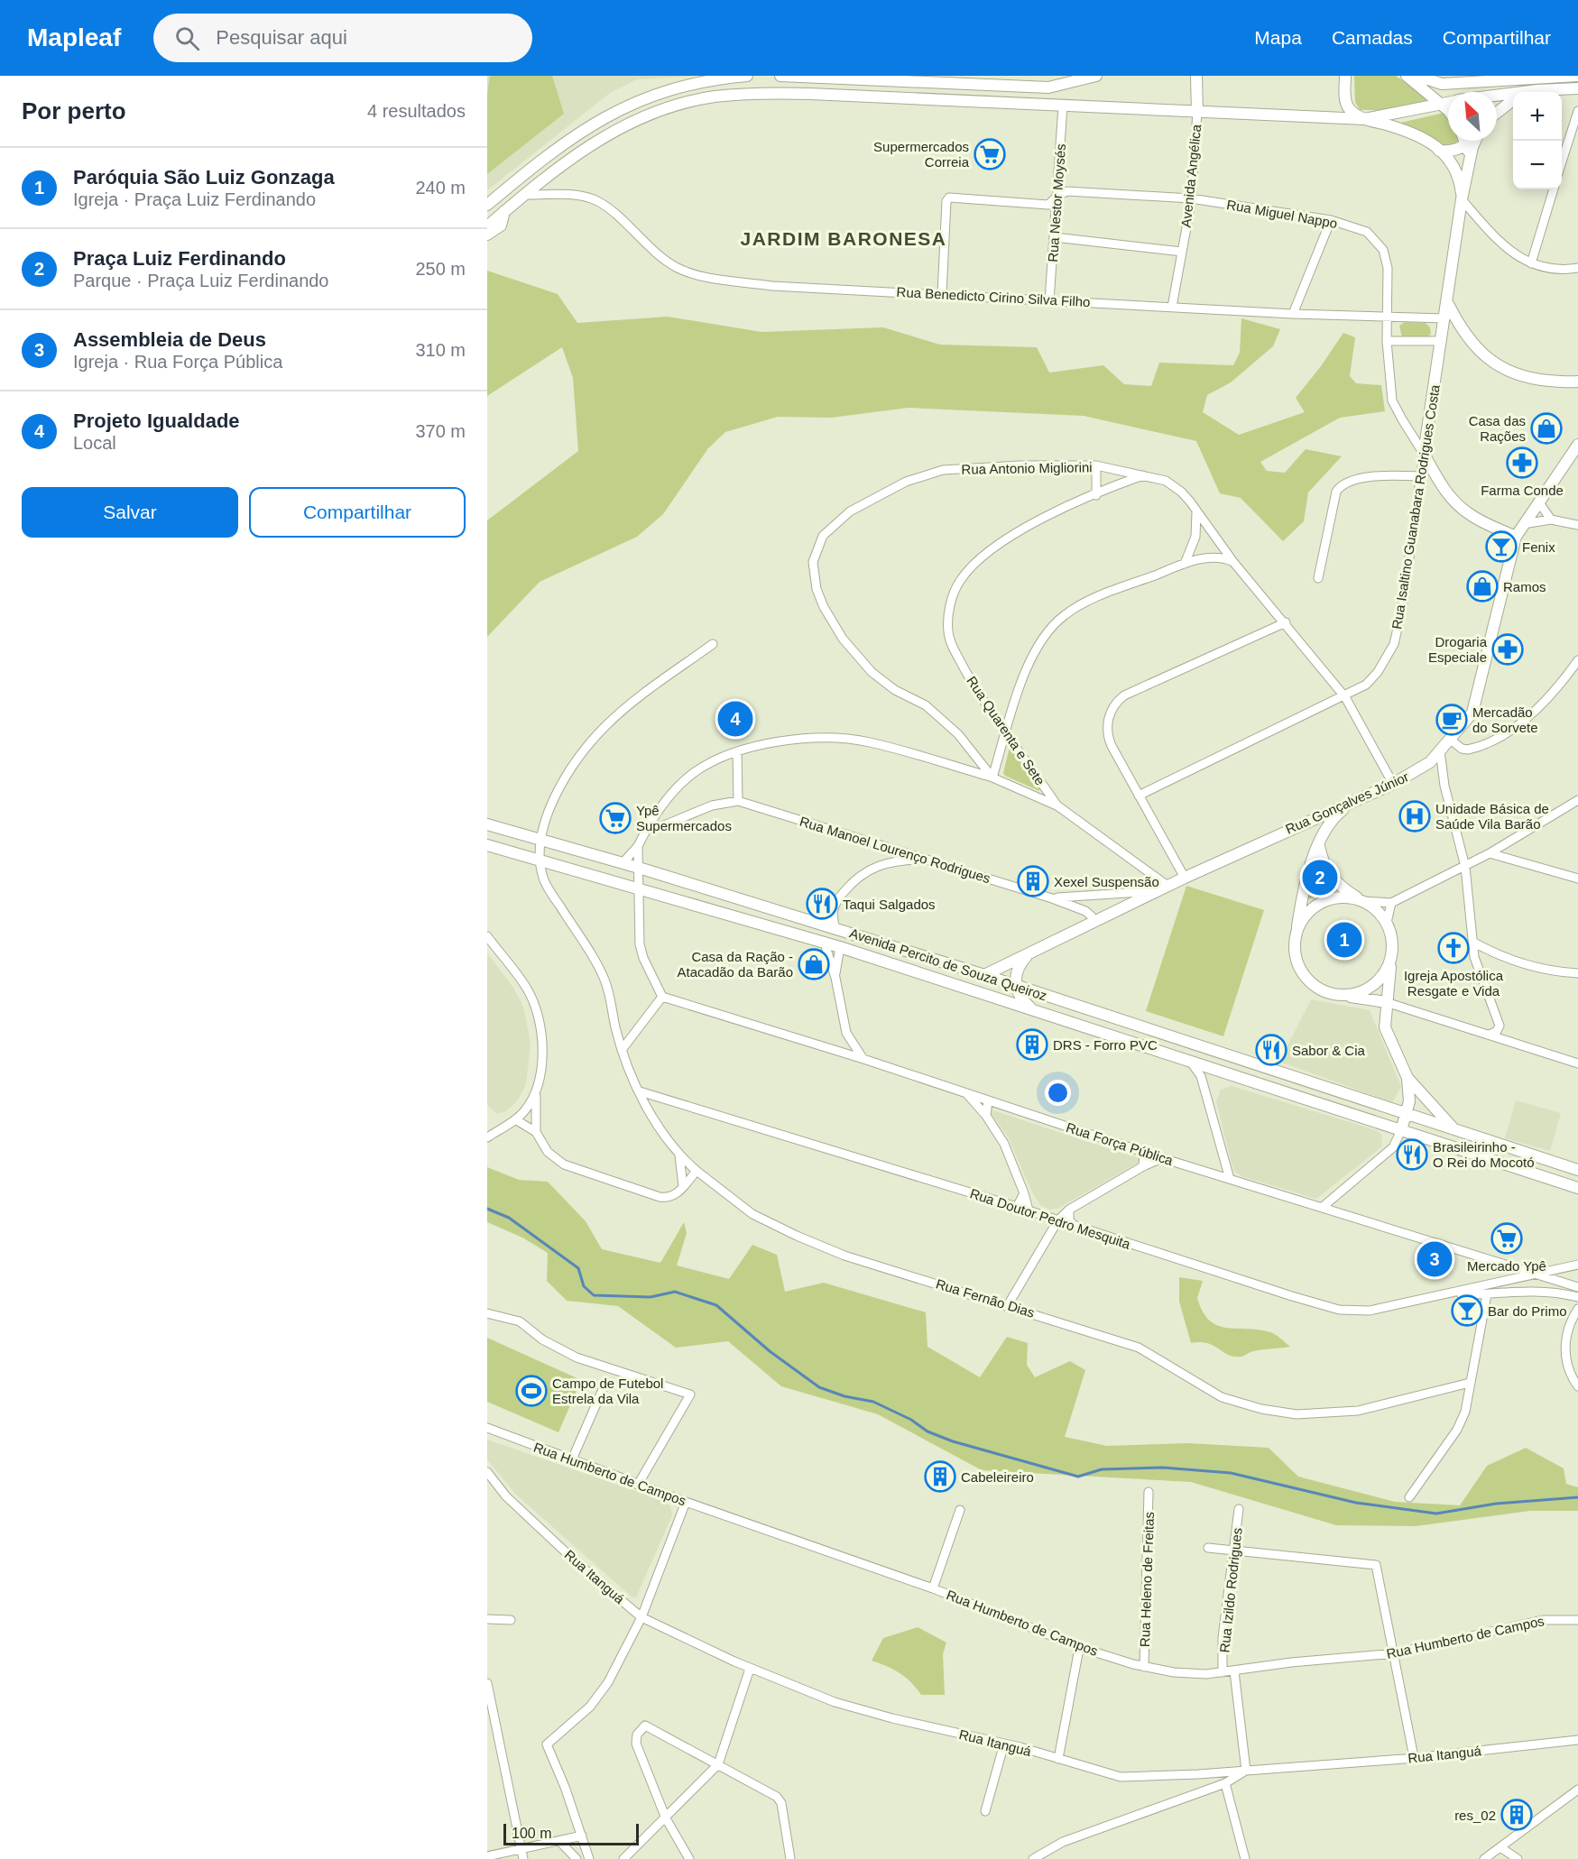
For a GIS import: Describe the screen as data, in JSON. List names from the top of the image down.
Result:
{
  "streets": {
    "main road": [
      "Avenida Angélica",
      "Rua Miguel Nappo",
      "Rua Isaltino Guanabara Rodrigues Costa",
      "Rua Gonçalves Júnior",
      "Avenida Percito de Souza Queiroz"
    ],
    "street": [
      "Rua Nestor Moysés",
      "Rua Benedicto Cirino Silva Filho",
      "Rua Antonio Migliorini",
      "Rua Quarenta e Sete",
      "Rua Manoel Lourenço Rodrigues",
      "Rua Força Pública",
      "Rua Doutor Pedro Mesquita",
      "Rua Fernão Dias",
      "Rua Humberto de Campos",
      "Rua Itanguá",
      "Rua Heleno de Freitas",
      "Rua Izildo Rodrigues"
    ]
  },
  "crossings": [
    ["Avenida Angélica", "Rua Miguel Nappo"],
    ["Avenida Angélica", "Rua Benedicto Cirino Silva Filho"],
    ["Rua Nestor Moysés", "Rua Miguel Nappo"],
    ["Rua Nestor Moysés", "Rua Benedicto Cirino Silva Filho"],
    ["Rua Miguel Nappo", "Rua Benedicto Cirino Silva Filho"],
    ["Rua Miguel Nappo", "Rua Isaltino Guanabara Rodrigues Costa"],
    ["Rua Miguel Nappo", "Rua Gonçalves Júnior"],
    ["Rua Benedicto Cirino Silva Filho", "Rua Isaltino Guanabara Rodrigues Costa"],
    ["Rua Antonio Migliorini", "Rua Isaltino Guanabara Rodrigues Costa"],
    ["Rua Antonio Migliorini", "Rua Quarenta e Sete"],
    ["Rua Antonio Migliorini", "Rua Gonçalves Júnior"],
    ["Rua Gonçalves Júnior", "Rua Manoel Lourenço Rodrigues"],
    ["Rua Gonçalves Júnior", "Avenida Percito de Souza Queiroz"],
    ["Avenida Percito de Souza Queiroz", "Rua Fernão Dias"],
    ["Rua Doutor Pedro Mesquita", "Rua Fernão Dias"],
    ["Rua Humberto de Campos", "Rua Heleno de Freitas"],
    ["Rua Humberto de Campos", "Rua Izildo Rodrigues"]
  ],
  "districts": ["JARDIM BARONESA"],
  "places": {
    "supermarket": ["Supermercados Correia", "Ypê Supermercados", "Mercado Ypê"],
    "shop": ["Casa das Rações", "Ramos", "Casa da Ração - Atacadão da Barão"],
    "pharmacy": ["Farma Conde", "Drogaria Especiale"],
    "bar": ["Fenix", "Bar do Primo"],
    "cafe": ["Mercadão do Sorvete"],
    "hospital": ["Unidade Básica de Saúde Vila Barão"],
    "building": [
      "Xexel Suspensão",
      "DRS - Forro PVC",
      "Cabeleireiro",
      "res_02"
    ],
    "restaurant": ["Taqui Salgados", "Sabor & Cia", "Brasileirinho - O Rei do Mocotó"],
    "church": ["Igreja Apostólica Resgate e Vida"],
    "sports": ["Campo de Futebol Estrela da Vila"]
  },
  "scale_bar": "100 m",
  "north": "top left",
  "page": {
    "header": "Mapleaf",
    "search": "Pesquisar aqui",
    "nav": ["Mapa", "Camadas", "Compartilhar"],
    "heading": ["Por perto", "4 resultados"],
    "map_buttons": ["+", "−"],
    "list": [
      {
        "mark": "1",
        "name": "Paróquia São Luiz Gonzaga",
        "note": "Igreja · Praça Luiz Ferdinando",
        "value": "240 m"
      },
      {
        "mark": "2",
        "name": "Praça Luiz Ferdinando",
        "note": "Parque · Praça Luiz Ferdinando",
        "value": "250 m"
      },
      {
        "mark": "3",
        "name": "Assembleia de Deus",
        "note": "Igreja · Rua Força Pública",
        "value": "310 m"
      },
      {
        "mark": "4",
        "name": "Projeto Igualdade",
        "note": "Local",
        "value": "370 m"
      }
    ],
    "buttons": ["Salvar", "Compartilhar"],
    "pins": [
      "4",
      "2",
      "1",
      "3"
    ],
    "scale": "100 m"
  }
}
